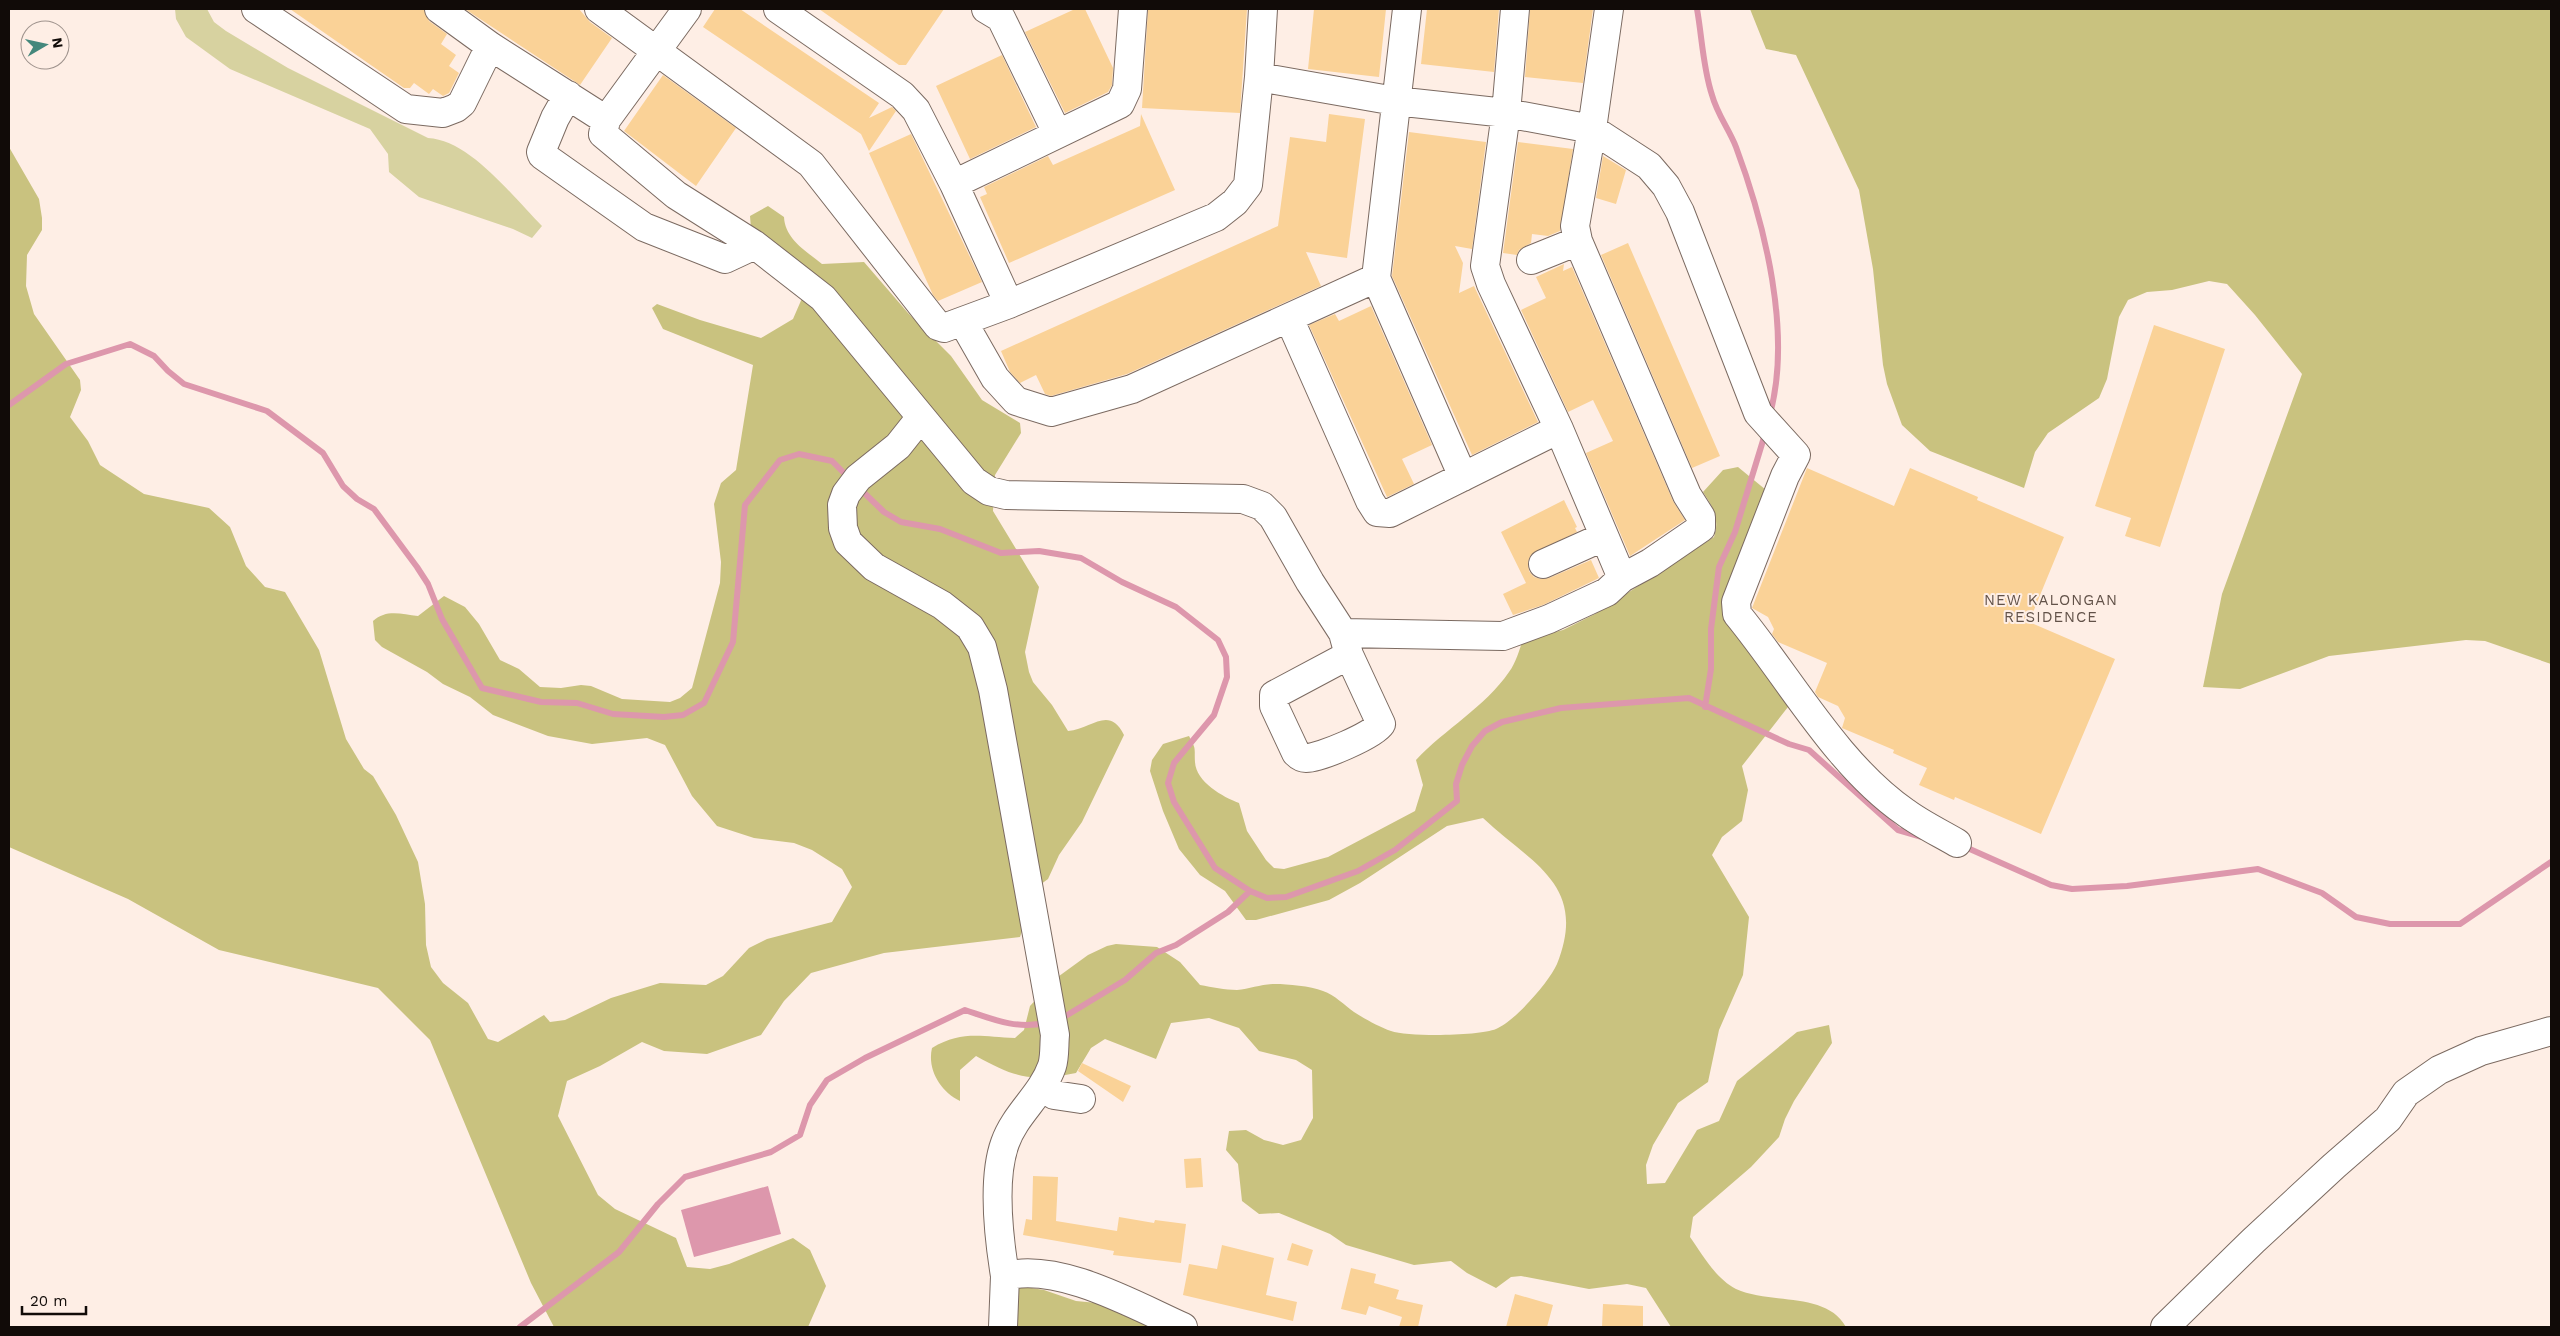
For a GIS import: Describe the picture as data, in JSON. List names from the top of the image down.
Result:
{
  "districts": ["NEW KALONGAN RESIDENCE"],
  "scale_bar": "20 m",
  "north": "right"
}
